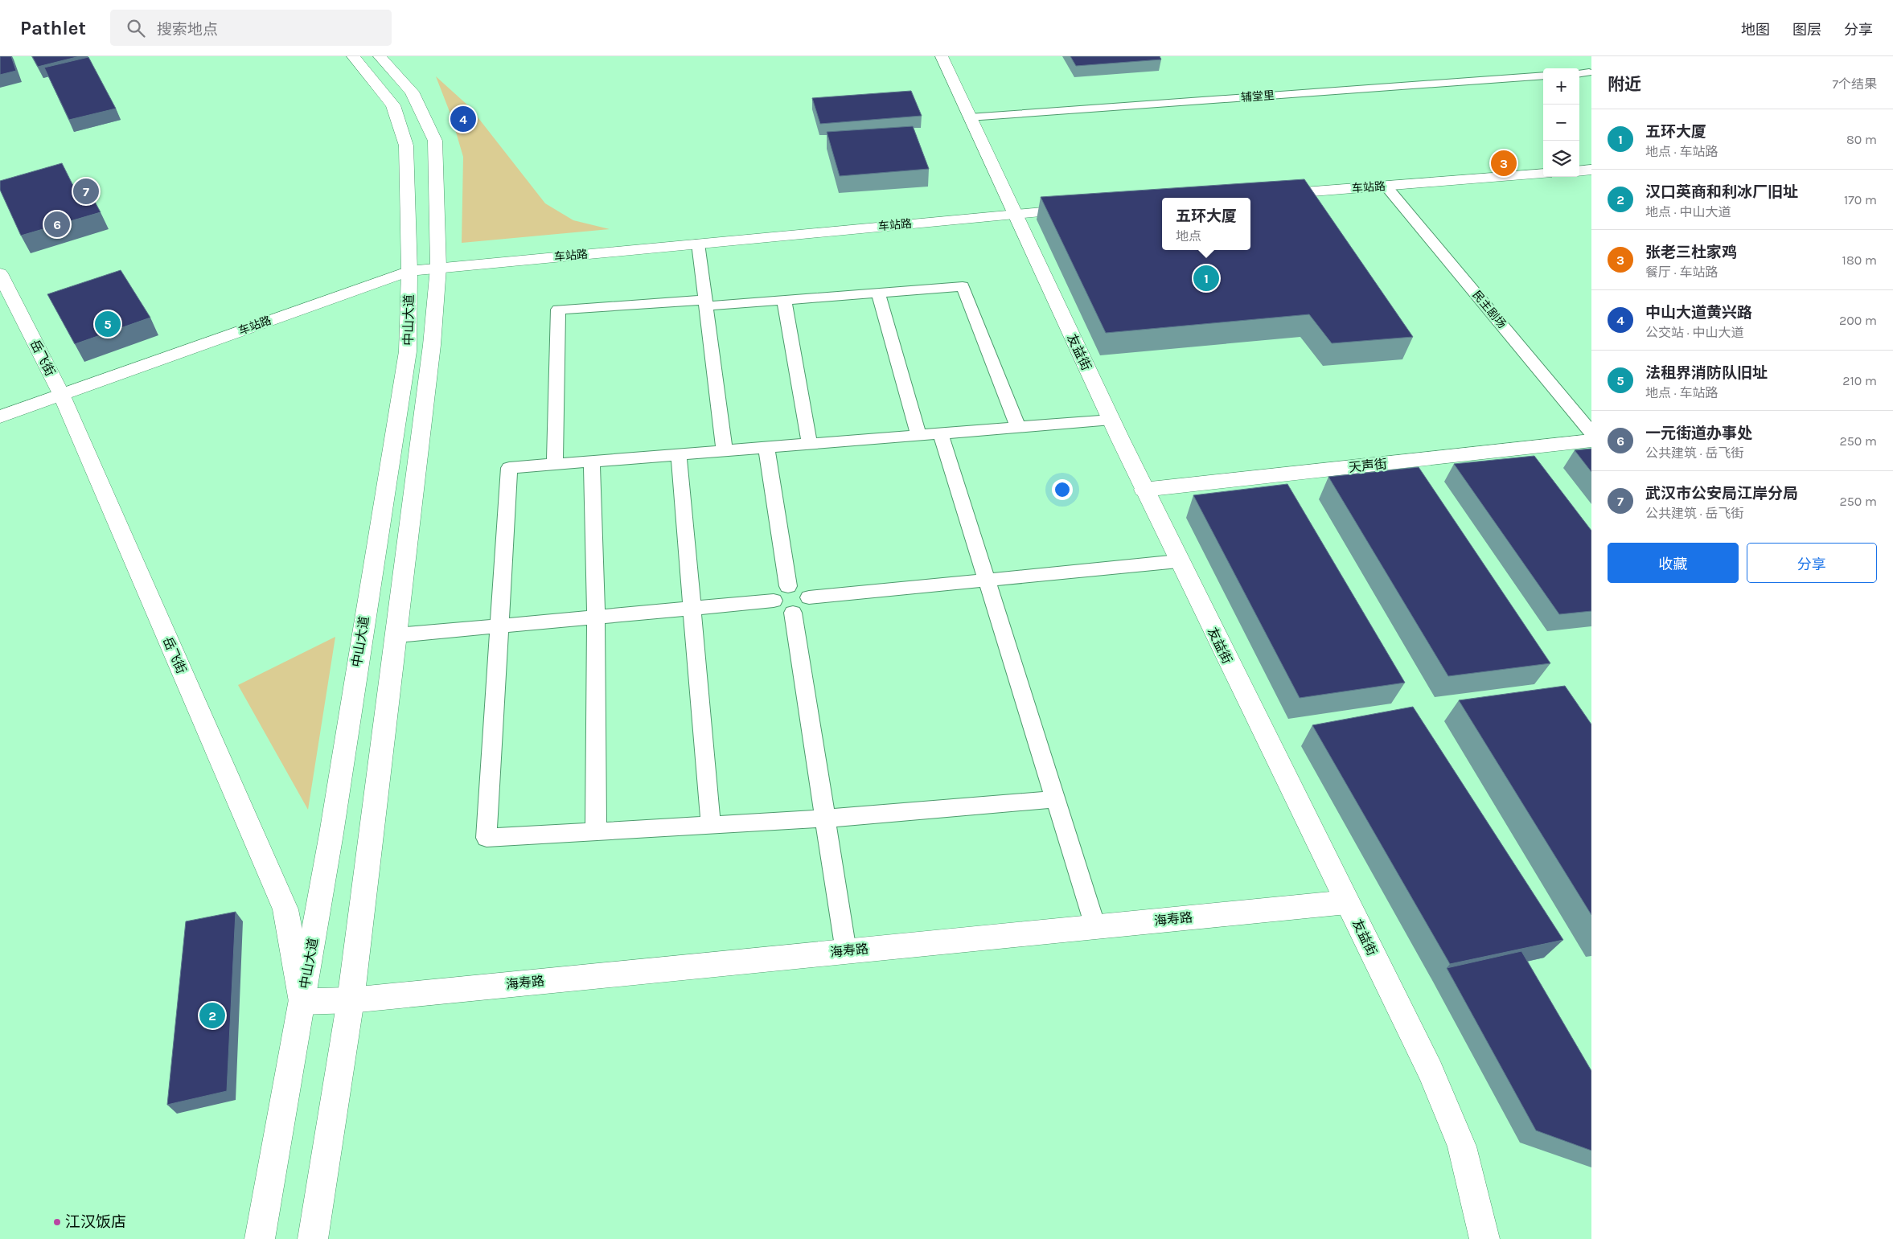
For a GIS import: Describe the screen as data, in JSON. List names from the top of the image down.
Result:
{
  "streets": {
    "street": [
      "车站路",
      "中山大道",
      "友益街",
      "岳飞街",
      "天声街",
      "海寿路"
    ],
    "lane": ["辅堂里", "民主剧场"]
  },
  "crossings": [
    ["辅堂里", "友益街"],
    ["车站路", "民主剧场"],
    ["车站路", "中山大道"],
    ["车站路", "友益街"],
    ["车站路", "岳飞街"],
    ["中山大道", "岳飞街"],
    ["中山大道", "海寿路"],
    ["友益街", "天声街"],
    ["友益街", "海寿路"]
  ],
  "places": ["江汉饭店"],
  "page": {
    "header": "Pathlet",
    "search": "搜索地点",
    "nav": ["地图", "图层", "分享"],
    "heading": ["附近", "7个结果"],
    "map_buttons": ["+", "−"],
    "pins": [
      "4",
      "3",
      "7",
      "6",
      "1",
      "5",
      "2"
    ],
    "list": [
      {
        "mark": "1",
        "name": "五环大厦",
        "note": "地点 · 车站路",
        "value": "80 m"
      },
      {
        "mark": "2",
        "name": "汉口英商和利冰厂旧址",
        "note": "地点 · 中山大道",
        "value": "170 m"
      },
      {
        "mark": "3",
        "name": "张老三杜家鸡",
        "note": "餐厅 · 车站路",
        "value": "180 m"
      },
      {
        "mark": "4",
        "name": "中山大道黄兴路",
        "note": "公交站 · 中山大道",
        "value": "200 m"
      },
      {
        "mark": "5",
        "name": "法租界消防队旧址",
        "note": "地点 · 车站路",
        "value": "210 m"
      },
      {
        "mark": "6",
        "name": "一元街道办事处",
        "note": "公共建筑 · 岳飞街",
        "value": "250 m"
      },
      {
        "mark": "7",
        "name": "武汉市公安局江岸分局",
        "note": "公共建筑 · 岳飞街",
        "value": "250 m"
      }
    ],
    "popup": ["五环大厦", "地点"],
    "buttons": ["收藏", "分享"]
  }
}
